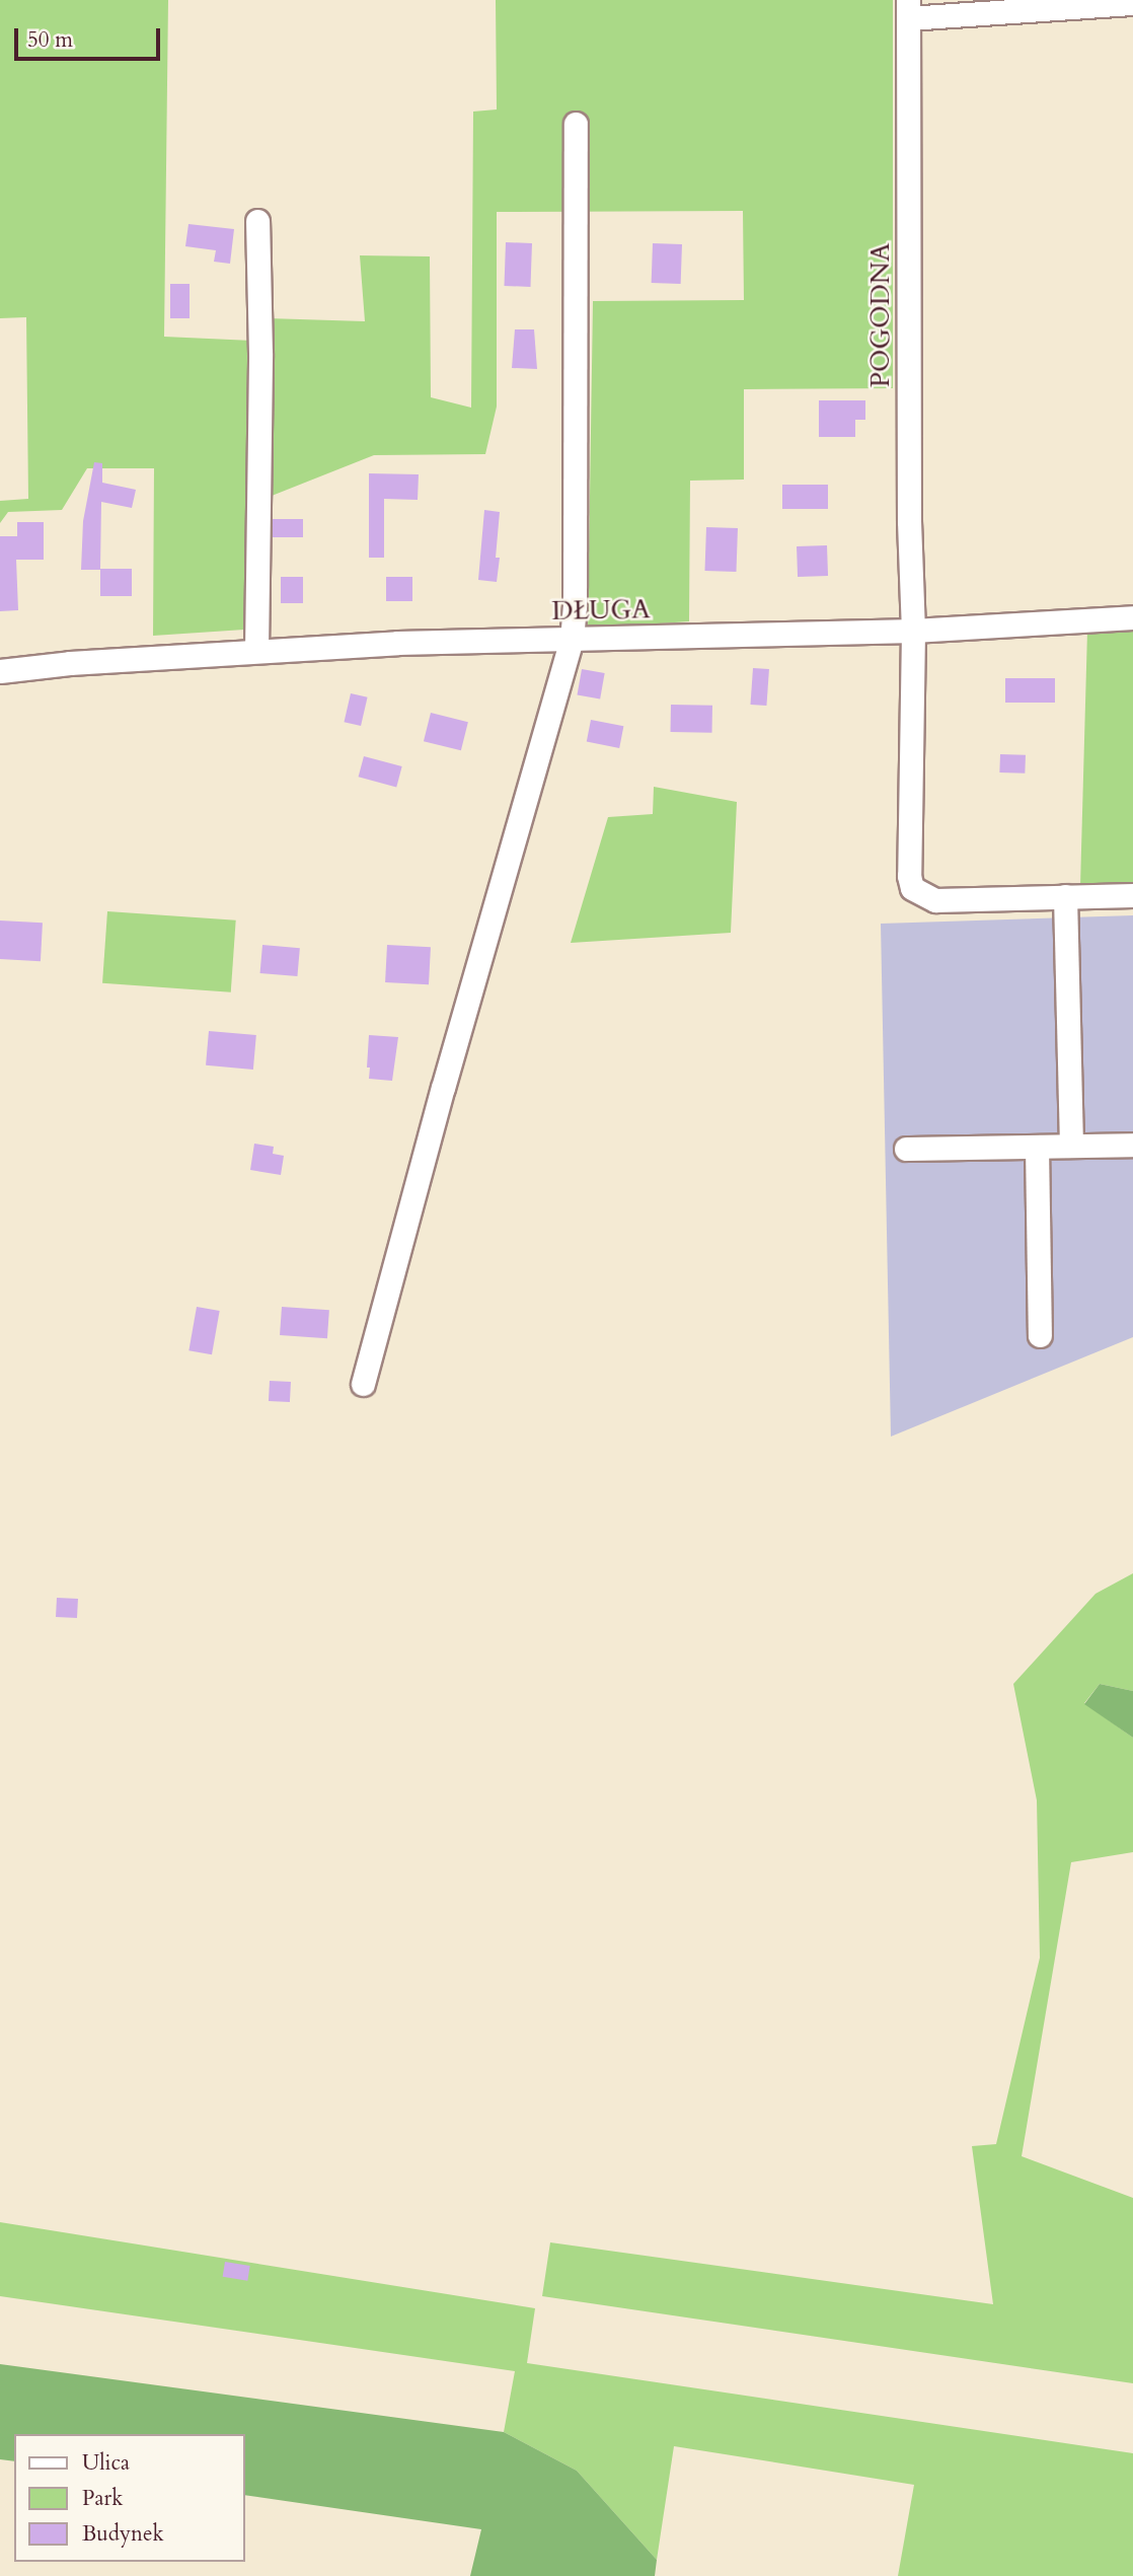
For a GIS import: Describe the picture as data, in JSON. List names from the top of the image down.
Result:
{
  "streets": {
    "street": ["POGODNA", "DŁUGA"]
  },
  "crossings": [
    ["POGODNA", "DŁUGA"]
  ],
  "legend": ["Ulica", "Park", "Budynek"],
  "scale_bar": "50 m"
}
